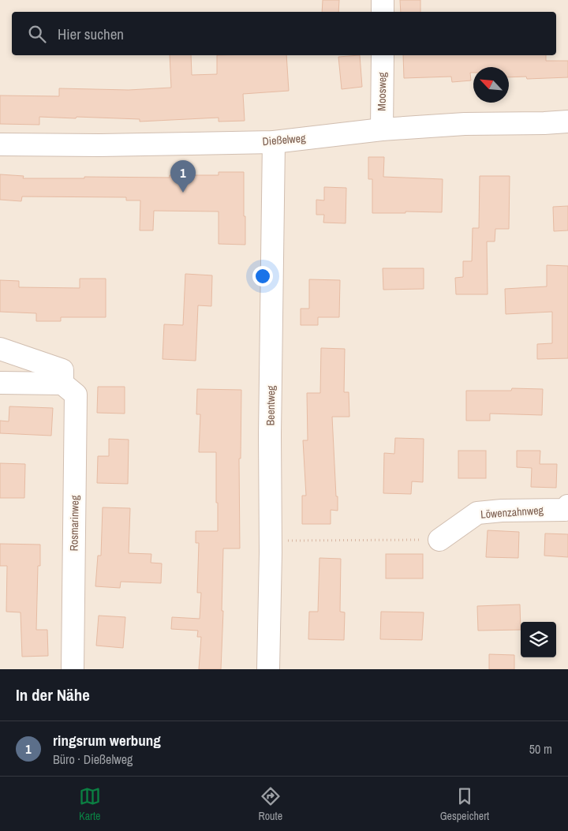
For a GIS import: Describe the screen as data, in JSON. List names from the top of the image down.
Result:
{
  "streets": {
    "street": [
      "Moosweg",
      "Dießelweg",
      "Beentweg",
      "Löwenzahnweg",
      "Rosmarinweg"
    ]
  },
  "crossings": [
    ["Moosweg", "Dießelweg"],
    ["Dießelweg", "Beentweg"]
  ],
  "north": "top left",
  "page": {
    "search": "Hier suchen",
    "pins": "1",
    "heading": "In der Nähe",
    "list": [
      {
        "mark": "1",
        "name": "ringsrum werbung",
        "note": "Büro · Dießelweg",
        "value": "50 m"
      }
    ],
    "nav": ["Karte", "Route", "Gespeichert"]
  }
}
